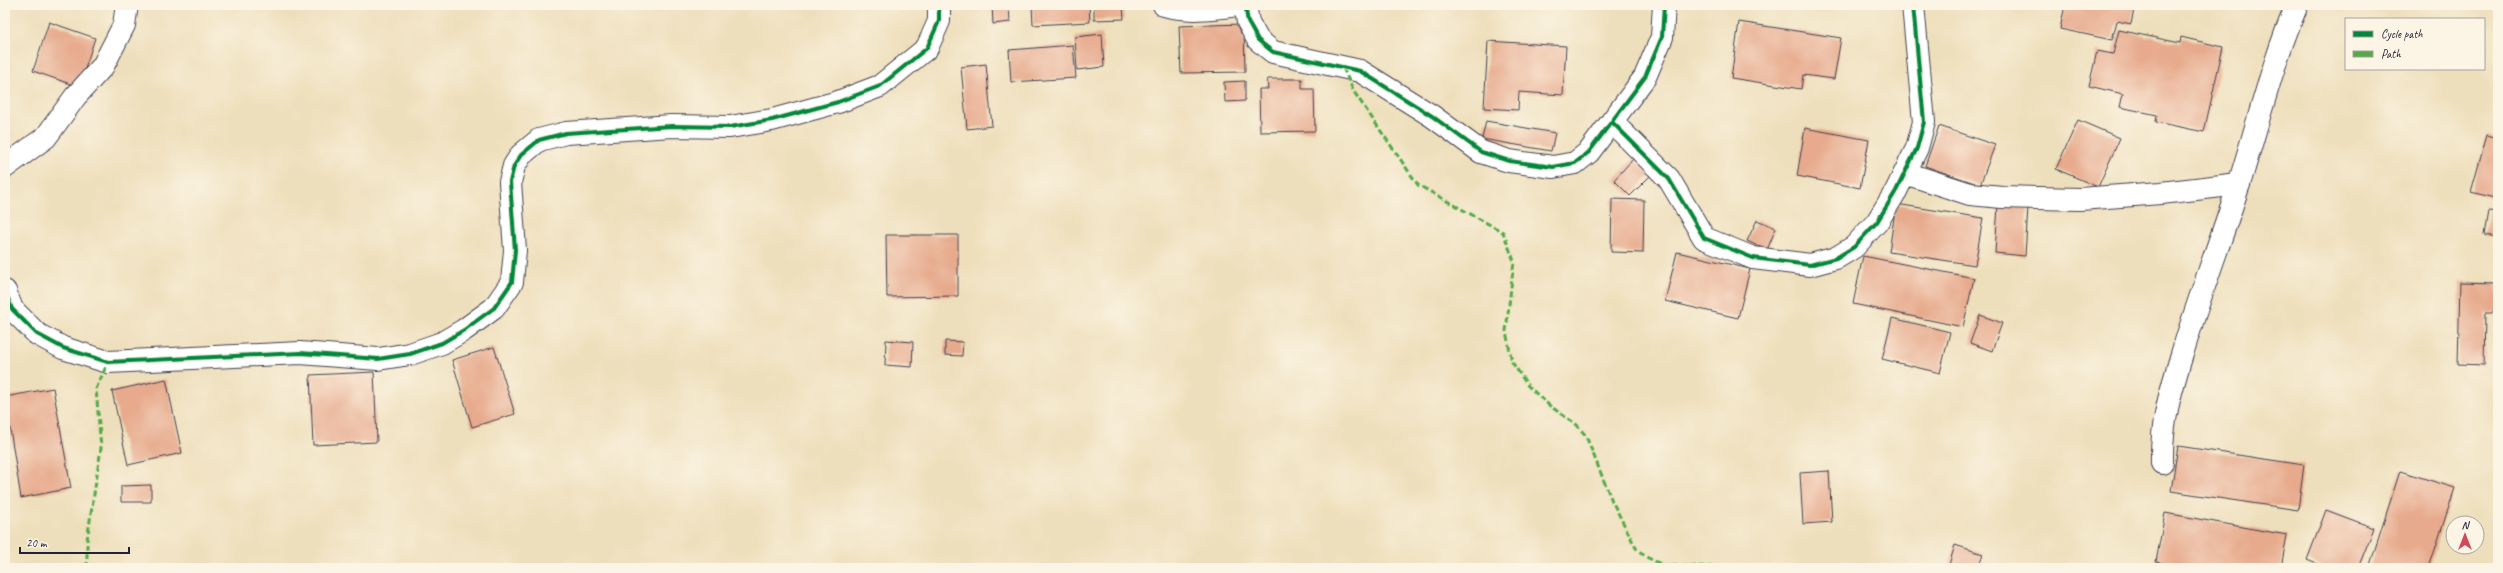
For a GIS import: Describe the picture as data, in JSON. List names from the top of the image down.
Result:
{
  "legend": ["Cycle path", "Path"],
  "scale_bar": "20 m",
  "north": "top"
}
